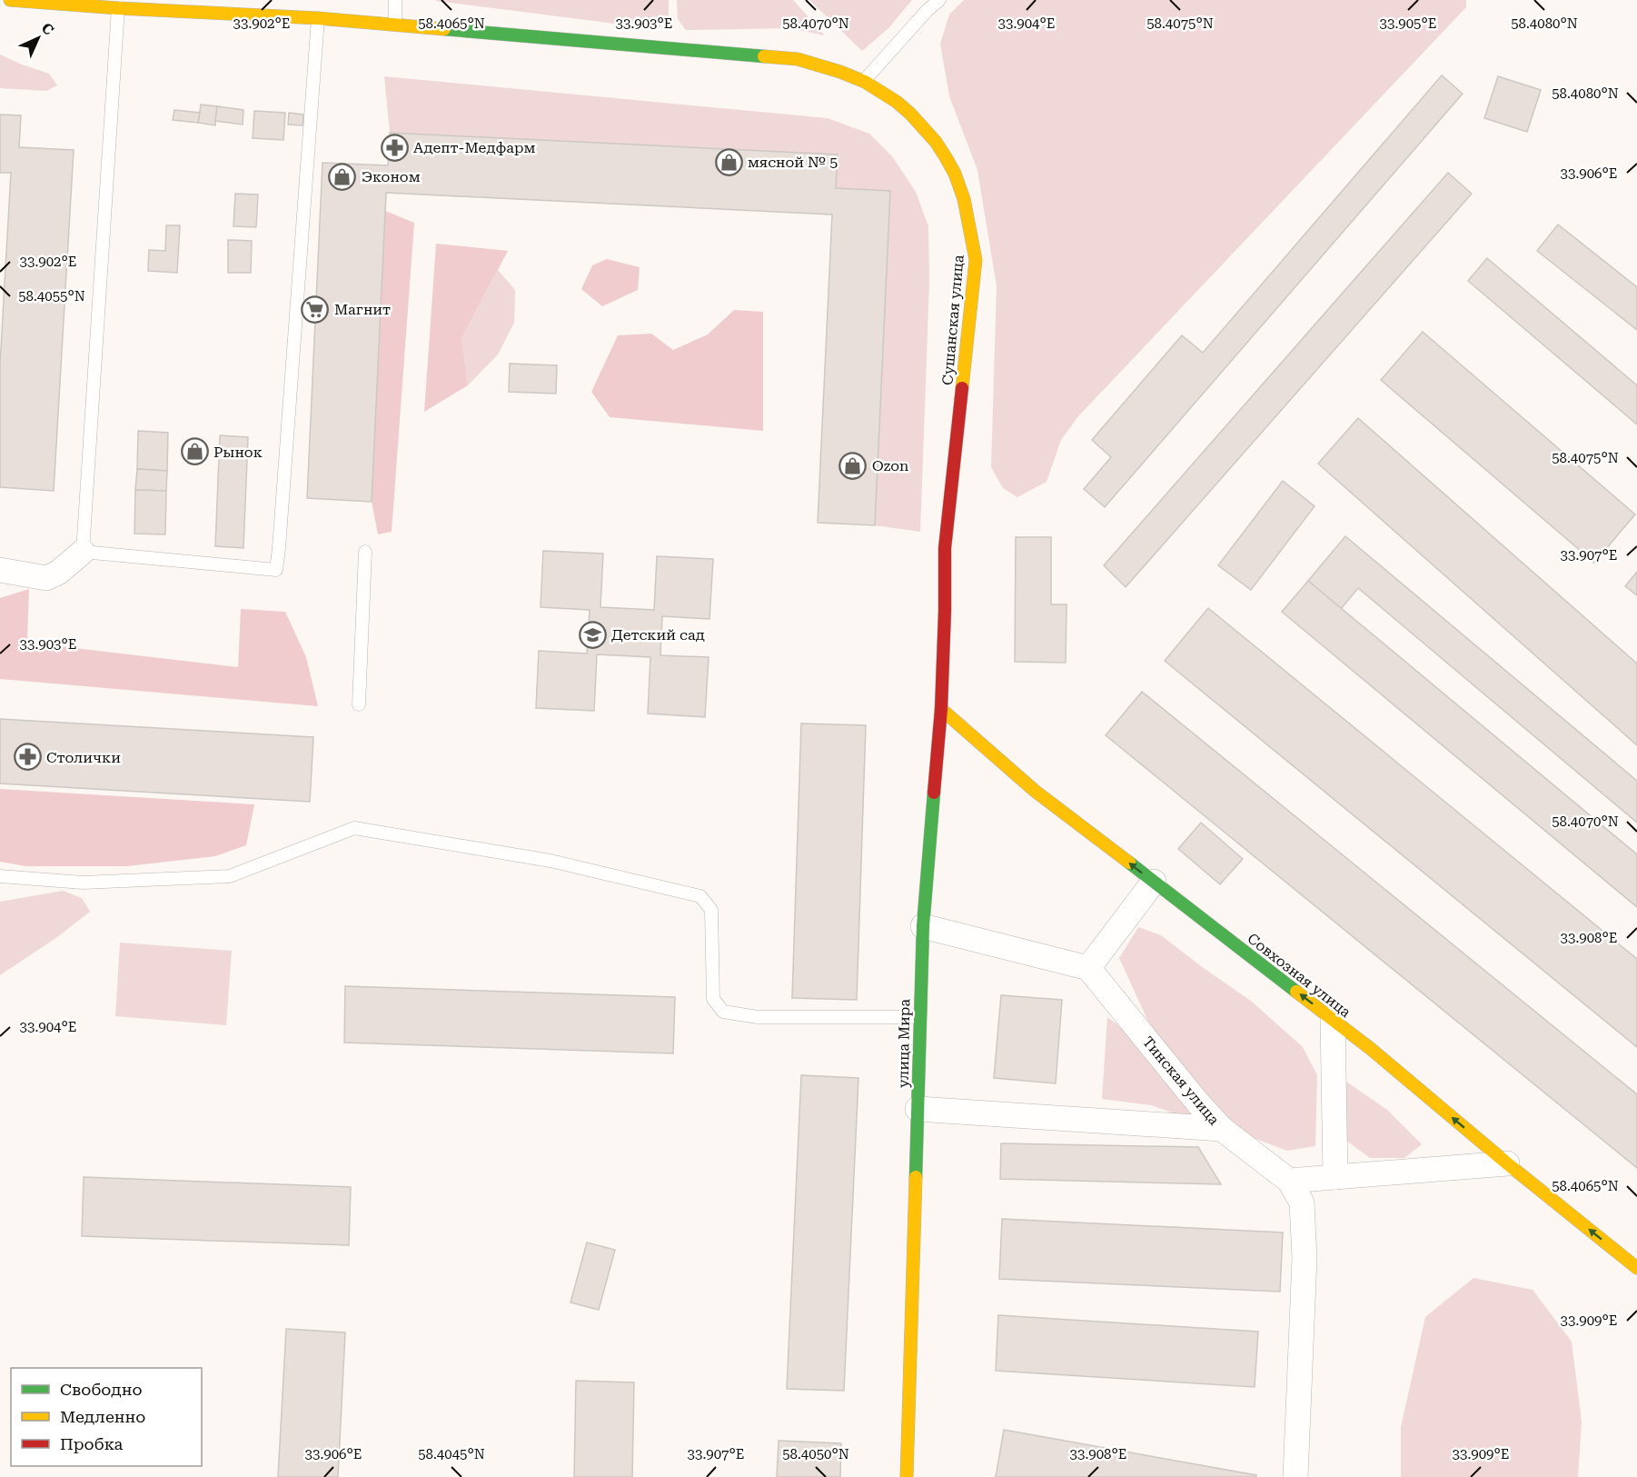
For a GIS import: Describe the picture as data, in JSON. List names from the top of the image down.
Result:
{
  "streets": {
    "main road": ["Сушанская улица", "Совхозная улица", "улица Мира"],
    "street": ["Тинская улица"]
  },
  "crossings": [
    ["Сушанская улица", "улица Мира"],
    ["Совхозная улица", "улица Мира"]
  ],
  "one_way": ["Совхозная улица"],
  "places": {
    "pharmacy": ["Адепт-Медфарм", "Столички"],
    "shop": [
      "мясной № 5",
      "Эконом",
      "Рынок",
      "Ozon"
    ],
    "supermarket": ["Магнит"],
    "school or university": ["Детский сад"]
  },
  "legend": ["Свободно", "Медленно", "Пробка"],
  "north": "top right",
  "coordinates": [
    "58.4080°N",
    "33.902°E",
    "58.4065°N",
    "33.903°E",
    "58.4070°N",
    "33.904°E",
    "58.4075°N",
    "33.905°E",
    "33.906°E",
    "58.4055°N",
    "33.907°E",
    "33.908°E",
    "33.909°E",
    "58.4045°N",
    "58.4050°N"
  ]
}
